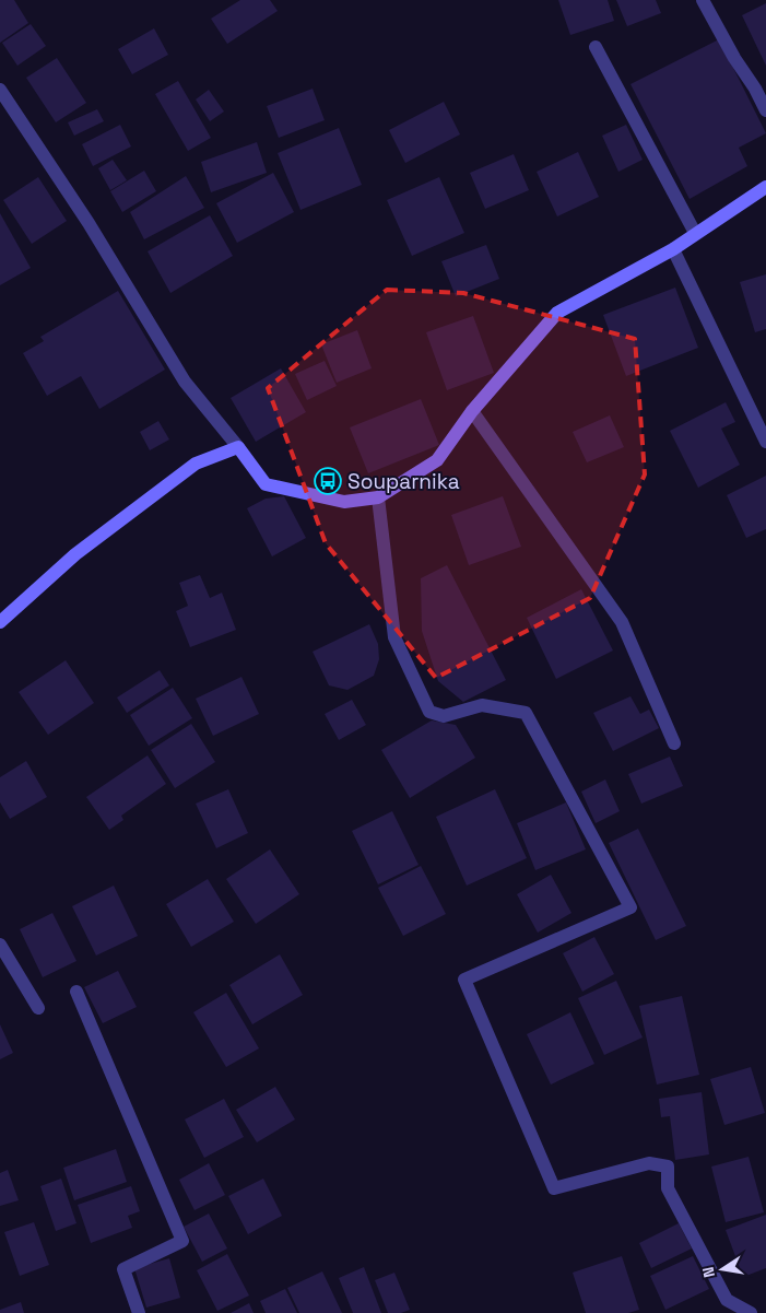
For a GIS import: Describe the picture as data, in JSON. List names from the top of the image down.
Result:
{
  "places": {
    "bus stop": ["Souparnika"]
  },
  "north": "left"
}
